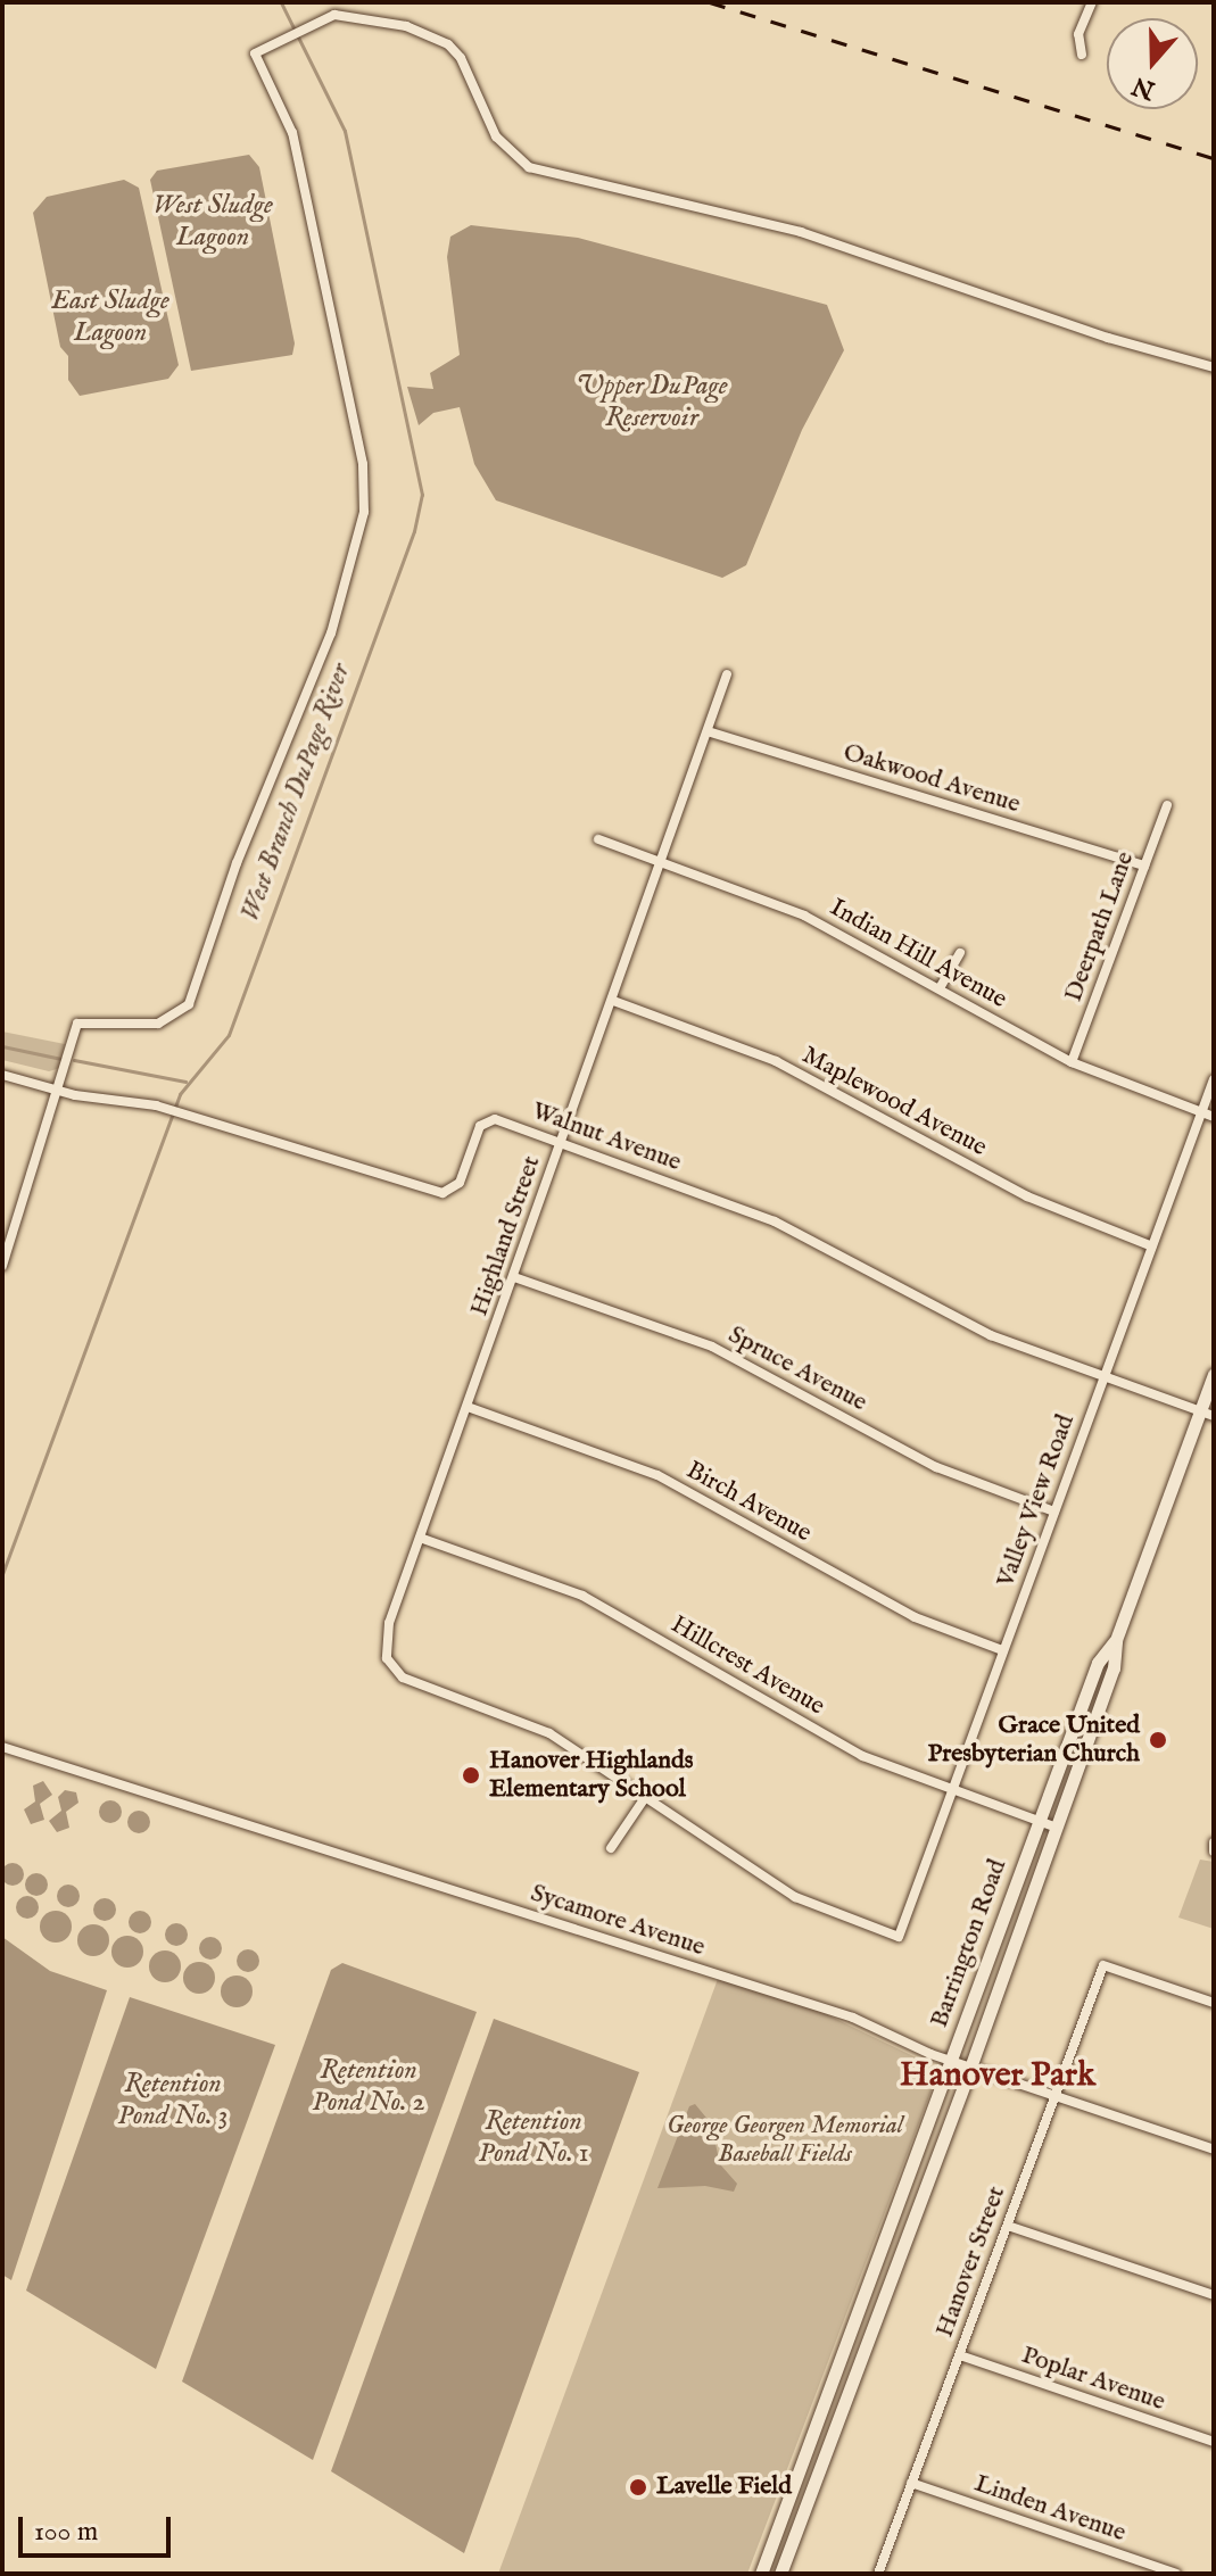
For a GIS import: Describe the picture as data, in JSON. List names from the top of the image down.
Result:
{
  "streets": {
    "main road": ["Barrington Road"],
    "street": [
      "Oakwood Avenue",
      "Deerpath Lane",
      "Indian Hill Avenue",
      "Maplewood Avenue",
      "Walnut Avenue",
      "Highland Street",
      "Spruce Avenue",
      "Valley View Road",
      "Birch Avenue",
      "Hillcrest Avenue",
      "Sycamore Avenue",
      "Hanover Street",
      "Poplar Avenue",
      "Linden Avenue"
    ]
  },
  "crossings": [
    ["Oakwood Avenue", "Deerpath Lane"],
    ["Oakwood Avenue", "Highland Street"],
    ["Deerpath Lane", "Indian Hill Avenue"],
    ["Indian Hill Avenue", "Highland Street"],
    ["Indian Hill Avenue", "Valley View Road"],
    ["Maplewood Avenue", "Highland Street"],
    ["Maplewood Avenue", "Valley View Road"],
    ["Walnut Avenue", "Highland Street"],
    ["Walnut Avenue", "Valley View Road"],
    ["Walnut Avenue", "Barrington Road"],
    ["Highland Street", "Spruce Avenue"],
    ["Highland Street", "Valley View Road"],
    ["Highland Street", "Birch Avenue"],
    ["Highland Street", "Hillcrest Avenue"],
    ["Spruce Avenue", "Valley View Road"],
    ["Valley View Road", "Birch Avenue"],
    ["Valley View Road", "Hillcrest Avenue"],
    ["Hillcrest Avenue", "Barrington Road"],
    ["Sycamore Avenue", "Barrington Road"],
    ["Sycamore Avenue", "Hanover Street"],
    ["Hanover Street", "Poplar Avenue"],
    ["Hanover Street", "Linden Avenue"]
  ],
  "districts": ["Hanover Park"],
  "water": [
    "West Sludge Lagoon",
    "East Sludge Lagoon",
    "Upper DuPage Reservoir",
    "West Branch DuPage River",
    "Retention Pond No. 2",
    "Retention Pond No. 3",
    "Retention Pond No. 1"
  ],
  "parks": ["George Georgen Memorial Baseball Fields"],
  "places": ["Grace United Presbyterian Church", "Hanover Highlands Elementary School", "Lavelle Field"],
  "scale_bar": "100 m",
  "north": "bottom"
}
